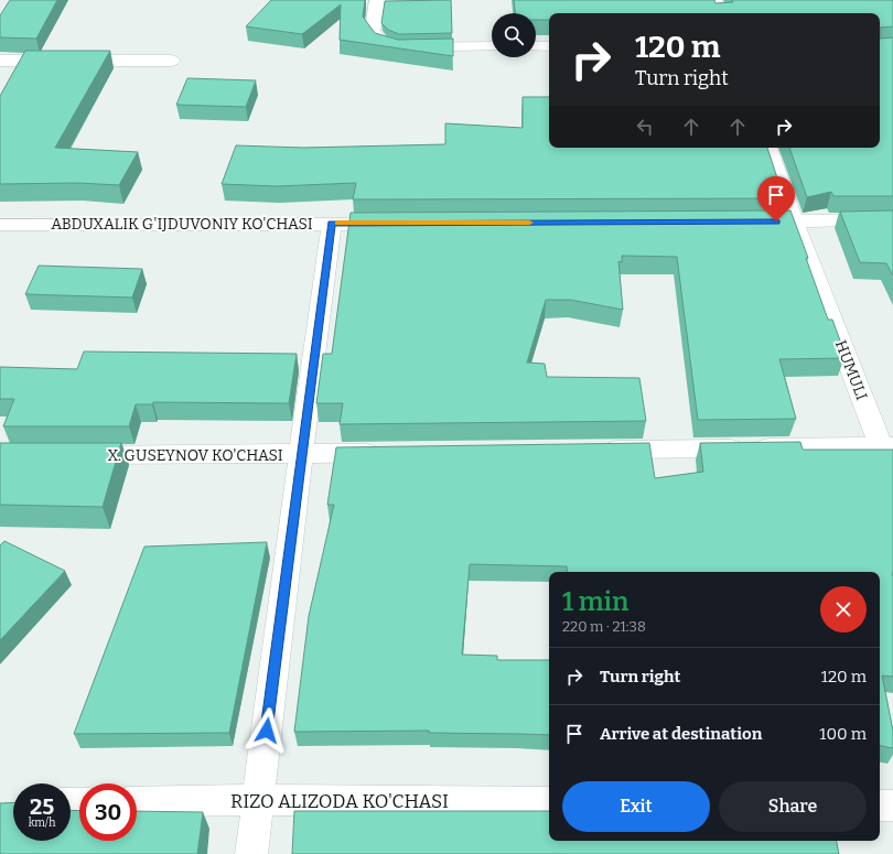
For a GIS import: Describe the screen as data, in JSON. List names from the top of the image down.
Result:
{
  "streets": {
    "street": [
      "ABDUXALIK G'IJDUVONIY KO'CHASI",
      "HUMULI",
      "X. GUSEYNOV KO'CHASI",
      "RIZO ALIZODA KO'CHASI"
    ]
  },
  "page": {
    "turn": ["120 m", "Turn right"],
    "heading": ["1 min", "220 m · 21:38"],
    "list": [
      {
        "name": "Turn right",
        "value": "120 m"
      },
      {
        "name": "Arrive at destination",
        "value": "100 m"
      }
    ],
    "buttons": ["Exit", "Share"],
    "speed": "25 km/h",
    "limit": "30"
  }
}
